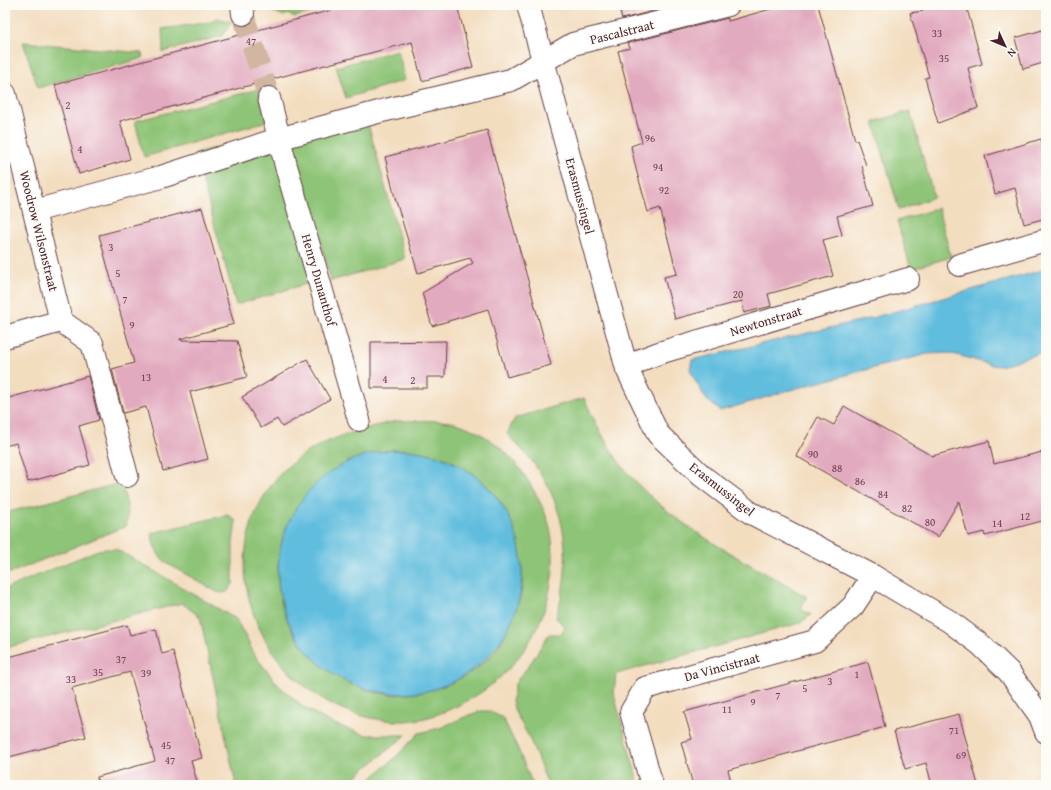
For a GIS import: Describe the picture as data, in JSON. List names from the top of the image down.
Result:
{
  "streets": {
    "street": [
      "Pascalstraat",
      "Erasmussingel",
      "Woodrow Wilsonstraat",
      "Henry Dunanthof",
      "Newtonstraat",
      "Da Vincistraat"
    ]
  },
  "crossings": [
    ["Pascalstraat", "Erasmussingel"],
    ["Erasmussingel", "Newtonstraat"],
    ["Erasmussingel", "Da Vincistraat"]
  ],
  "house_numbers": [
    "33",
    "47",
    "35",
    "2",
    "96",
    "4",
    "94",
    "92",
    "3",
    "5",
    "20",
    "7",
    "9",
    "13",
    "4",
    "2",
    "90",
    "88",
    "86",
    "84",
    "82",
    "12",
    "80",
    "14",
    "37",
    "35",
    "39",
    "1",
    "33",
    "3",
    "5",
    "7",
    "9",
    "11",
    "71",
    "45",
    "69",
    "47"
  ],
  "north": "bottom right"
}
